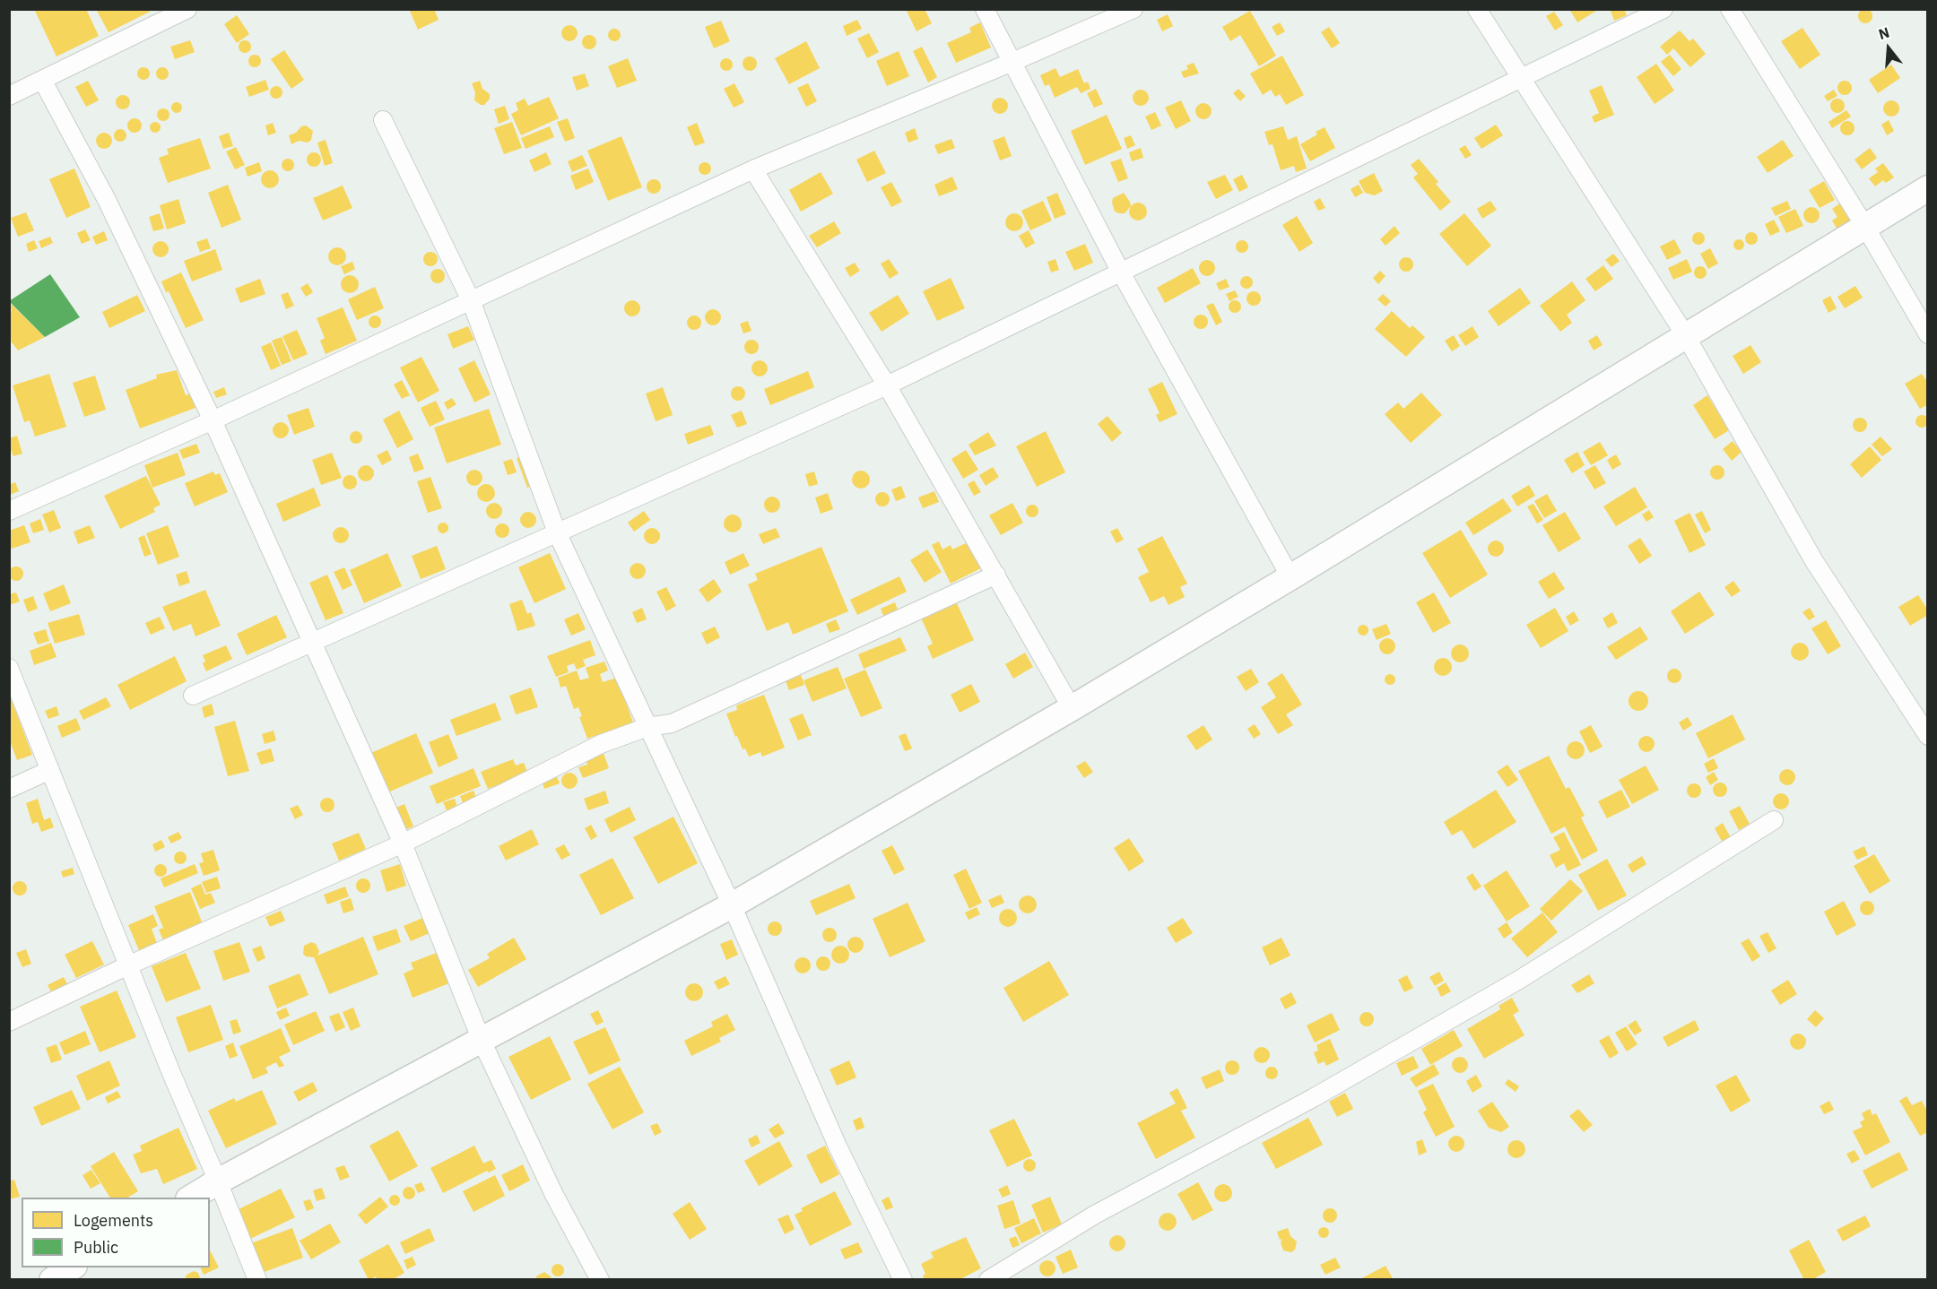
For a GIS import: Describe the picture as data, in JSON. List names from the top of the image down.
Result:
{
  "legend": ["Logements", "Public"],
  "north": "top"
}
